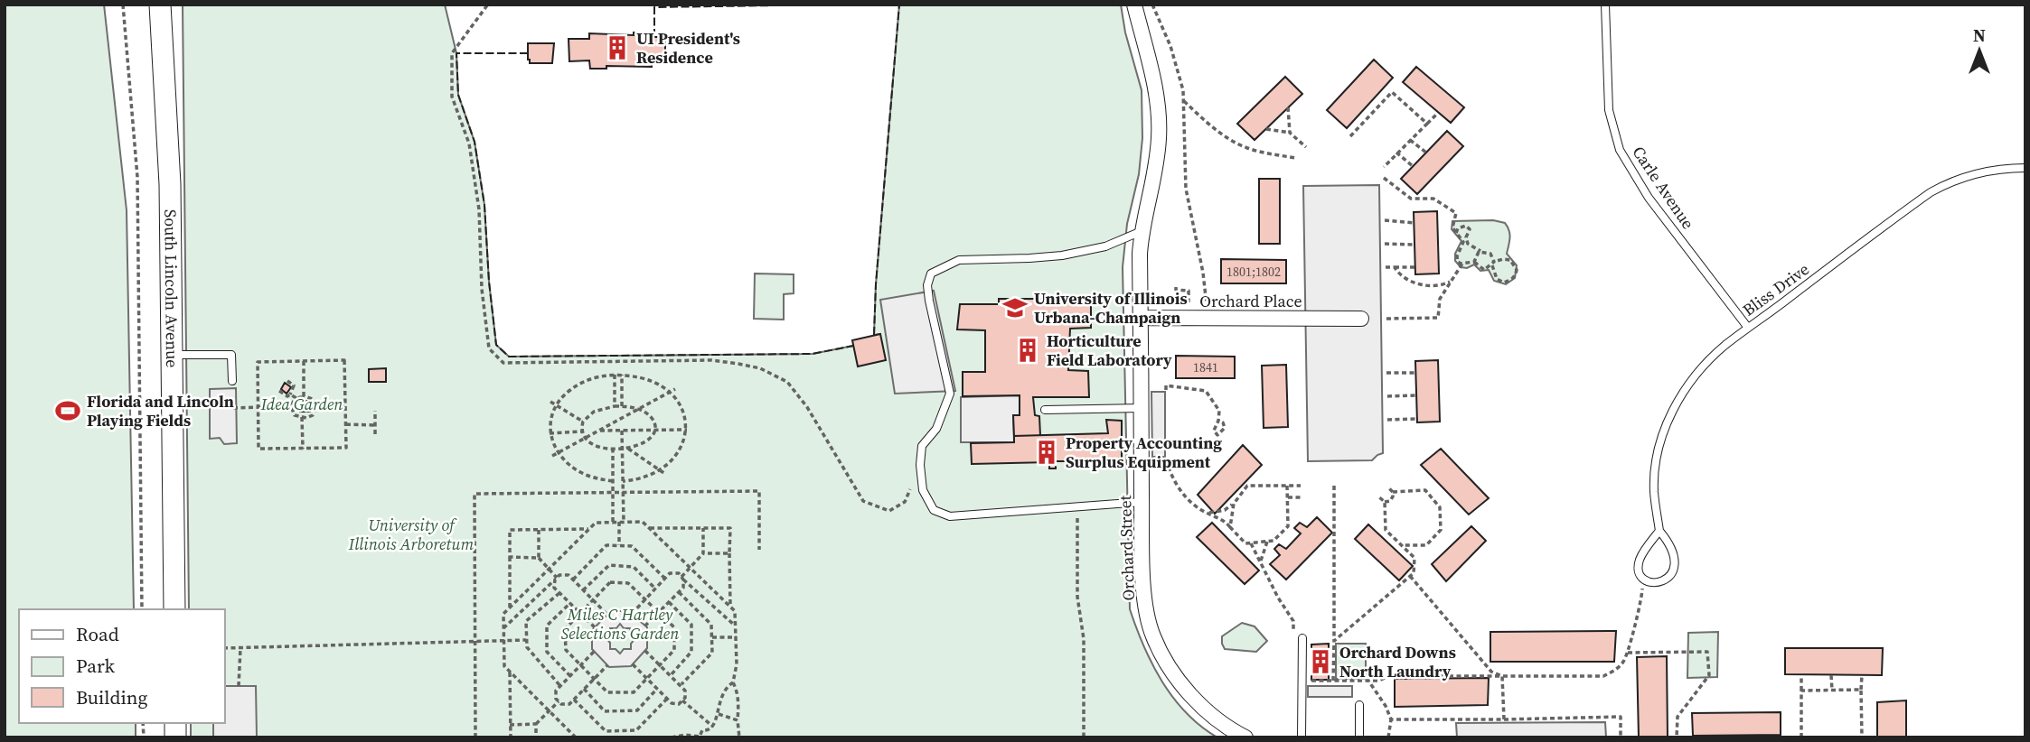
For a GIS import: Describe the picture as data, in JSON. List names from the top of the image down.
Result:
{
  "streets": {
    "main road": ["South Lincoln Avenue"],
    "street": ["Orchard Place", "Orchard Street"],
    "lane": ["Carle Avenue", "Bliss Drive"]
  },
  "crossings": [
    ["Carle Avenue", "Bliss Drive"],
    ["Orchard Place", "Orchard Street"]
  ],
  "parks": ["Idea Garden", "University of Illinois Arboretum", "Miles C Hartley Selections Garden"],
  "places": {
    "building": [
      "UI President's Residence",
      "Horticulture Field Laboratory",
      "Property Accounting Surplus Equipment",
      "Orchard Downs North Laundry"
    ],
    "school or university": ["University of Illinois Urbana-Champaign"],
    "sports": ["Florida and Lincoln Playing Fields"]
  },
  "house_numbers": ["1801;1802", "1841"],
  "legend": ["Road", "Park", "Building"],
  "north": "top"
}
